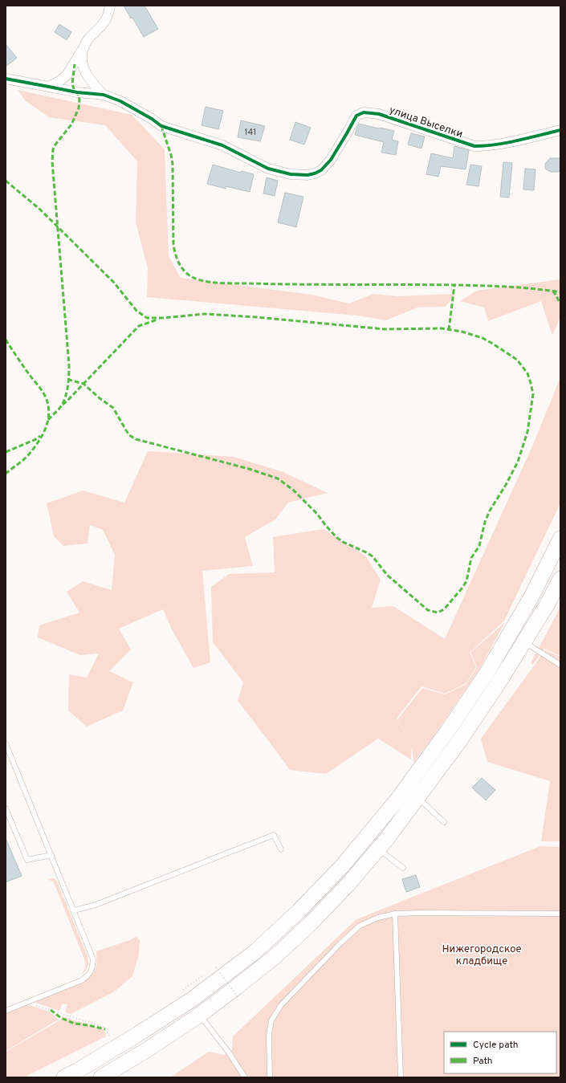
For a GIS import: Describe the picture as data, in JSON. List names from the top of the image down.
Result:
{
  "streets": {
    "street": ["улица Выселки"]
  },
  "parks": ["Нижегородское кладбище"],
  "house_numbers": ["141"],
  "legend": ["Cycle path", "Path"]
}
